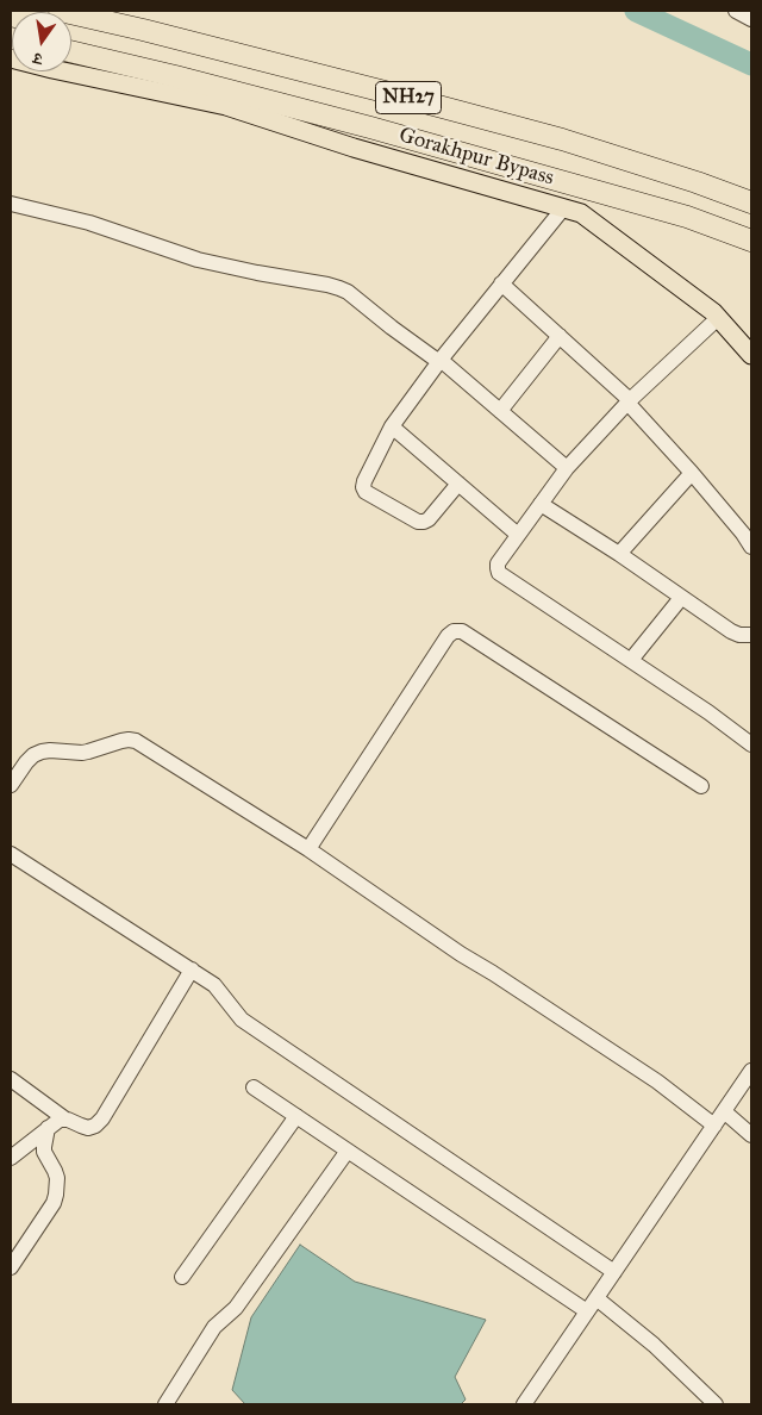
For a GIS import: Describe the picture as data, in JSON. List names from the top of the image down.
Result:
{
  "streets": {
    "highway": ["NH27", "Gorakhpur Bypass"]
  },
  "north": "bottom"
}
